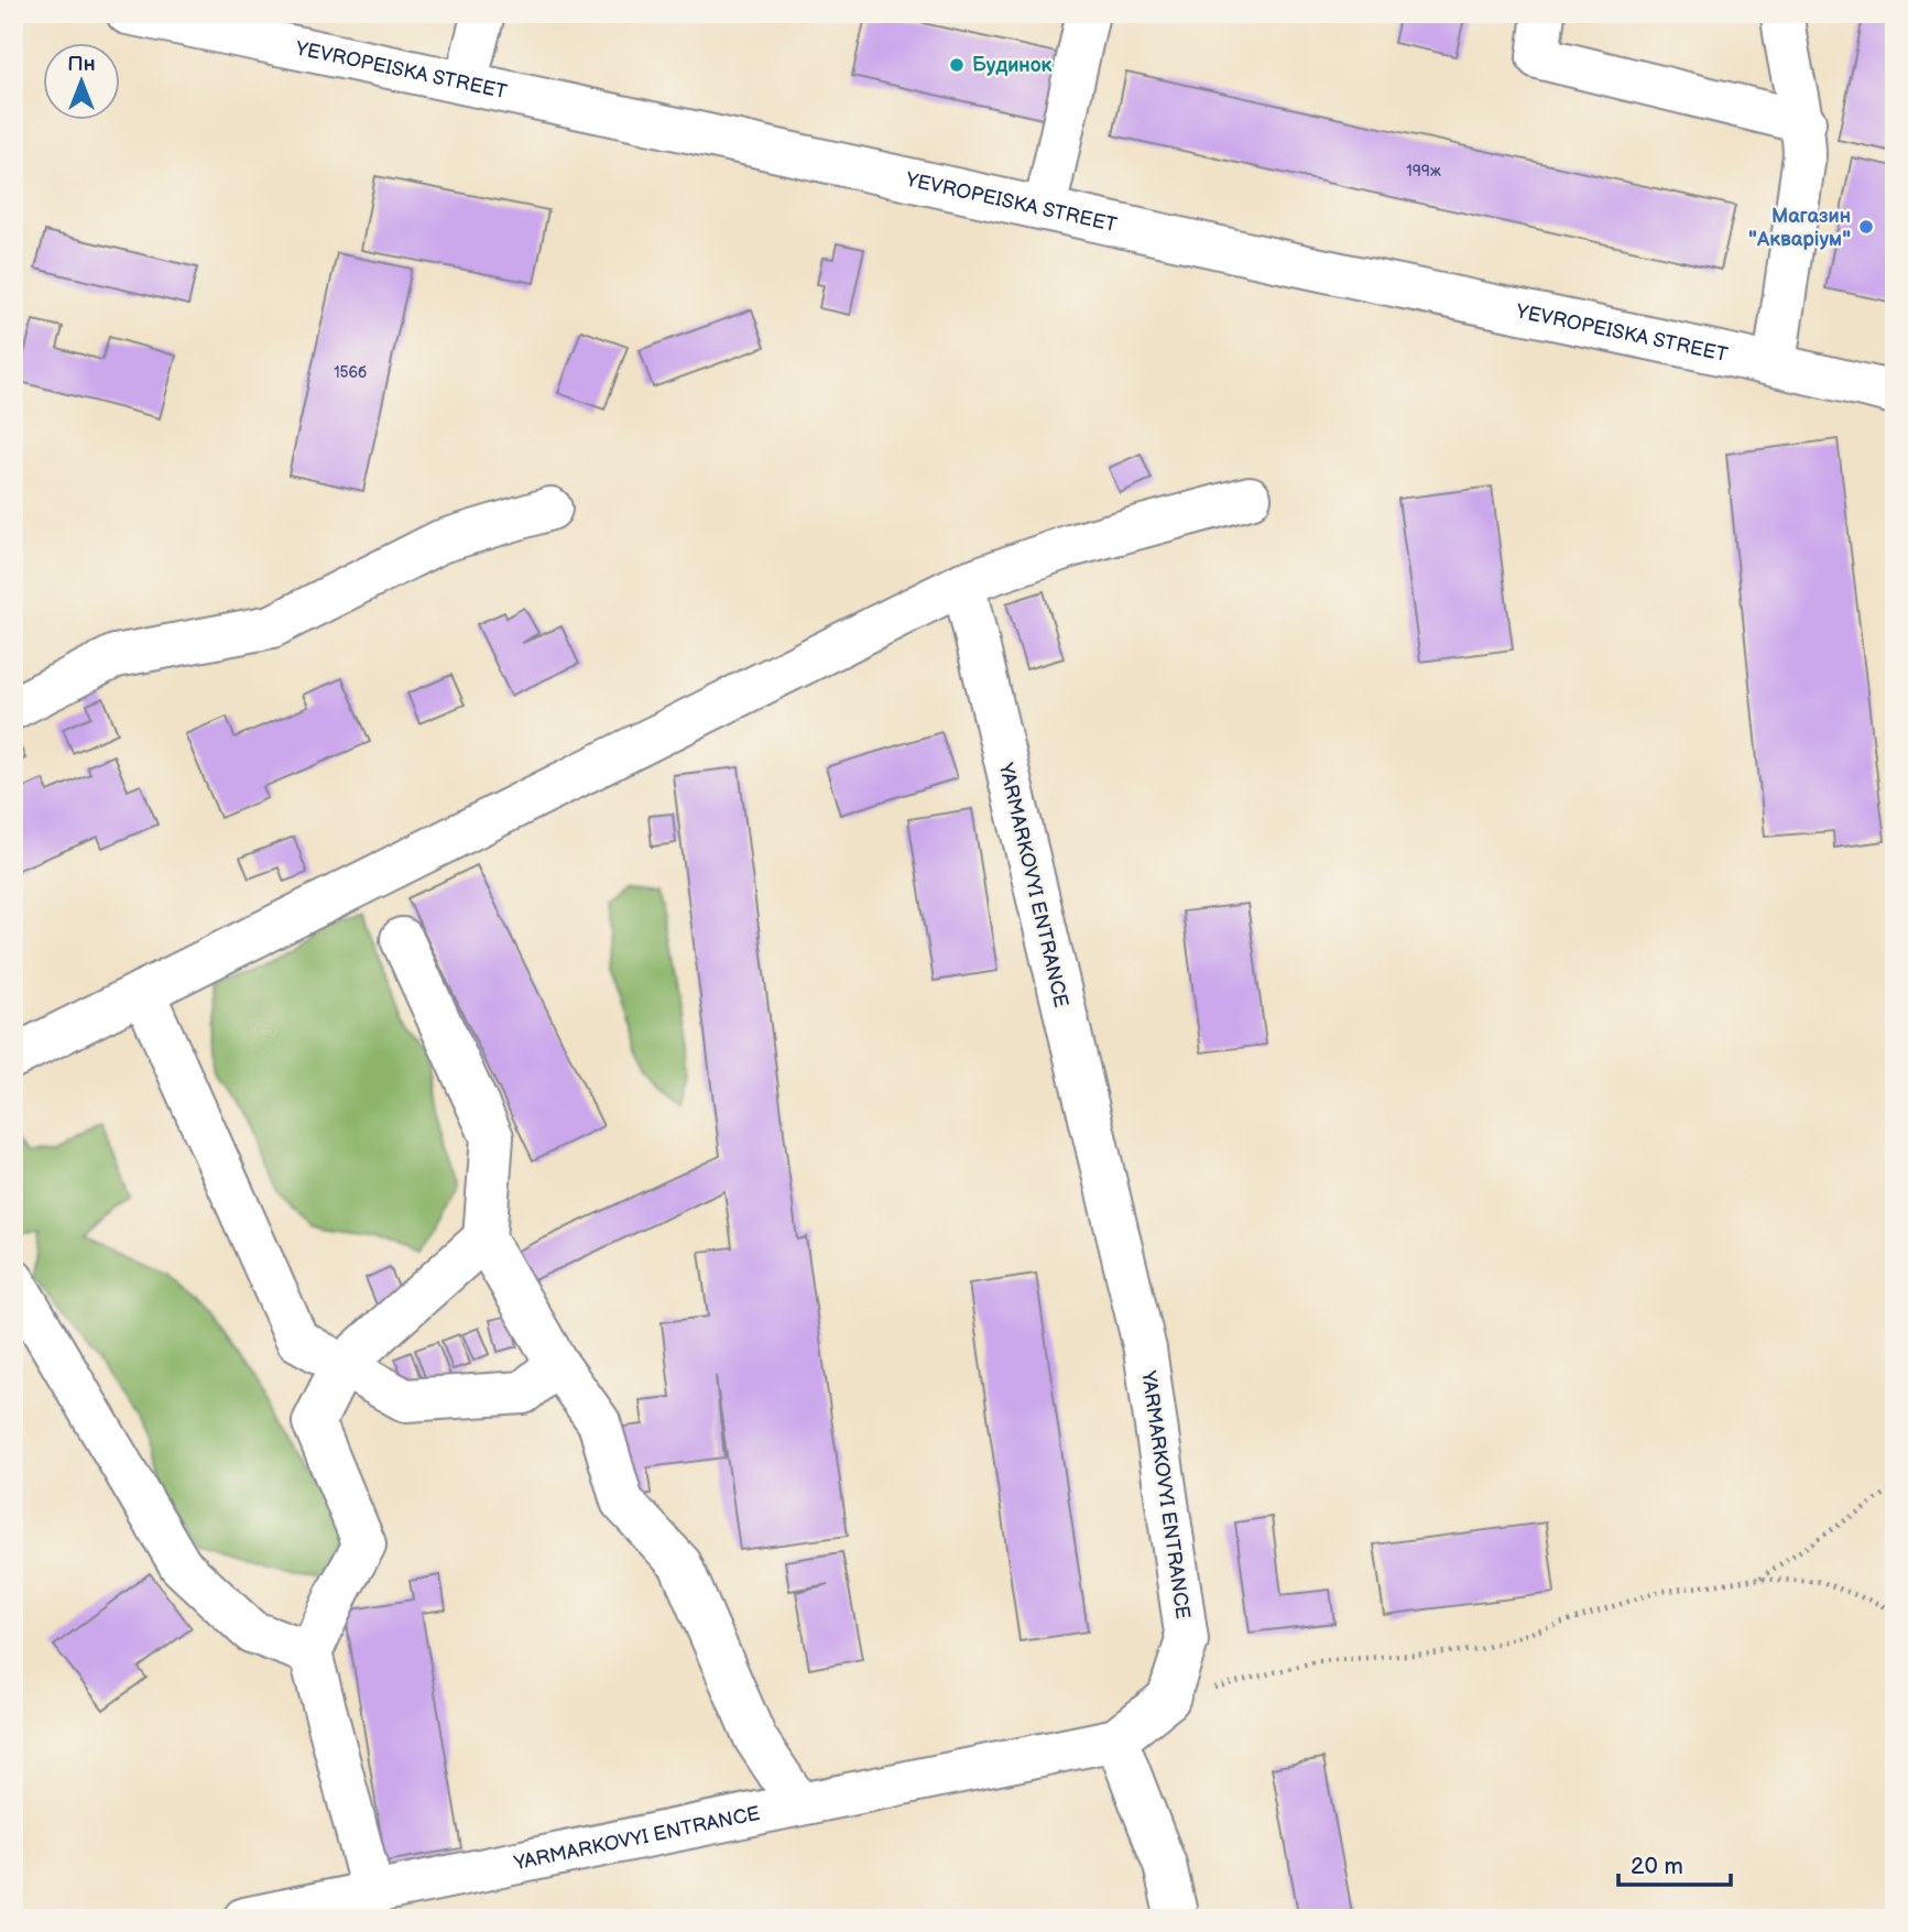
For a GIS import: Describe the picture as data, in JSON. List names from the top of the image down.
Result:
{
  "streets": {
    "street": ["YEVROPEISKA STREET", "YARMARKOVYI ENTRANCE"]
  },
  "places": ["Будинок", "Магазин \"Акваріум\""],
  "house_numbers": ["199ж", "156б"],
  "scale_bar": "20 m",
  "north": "top"
}
